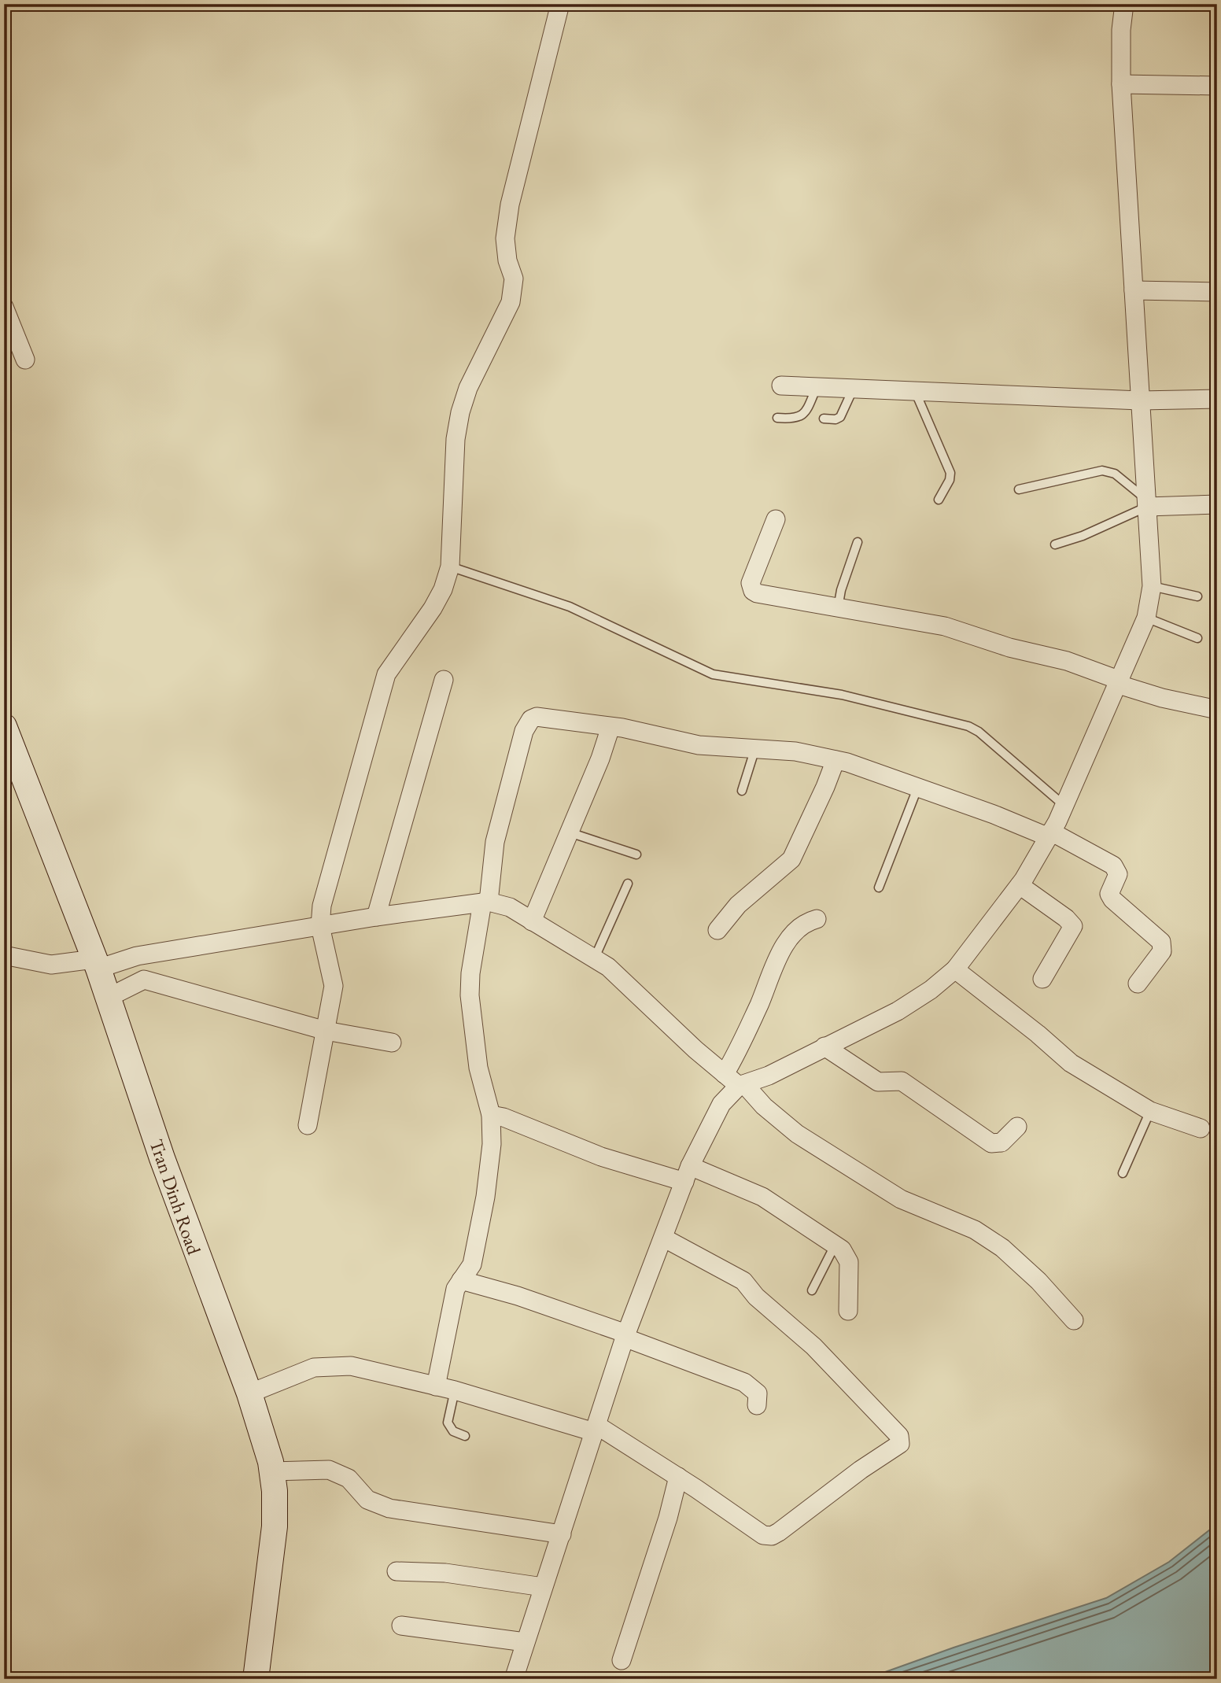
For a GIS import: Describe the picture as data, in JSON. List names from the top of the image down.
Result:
{
  "streets": {
    "main road": ["Tran Dinh Road"]
  }
}
